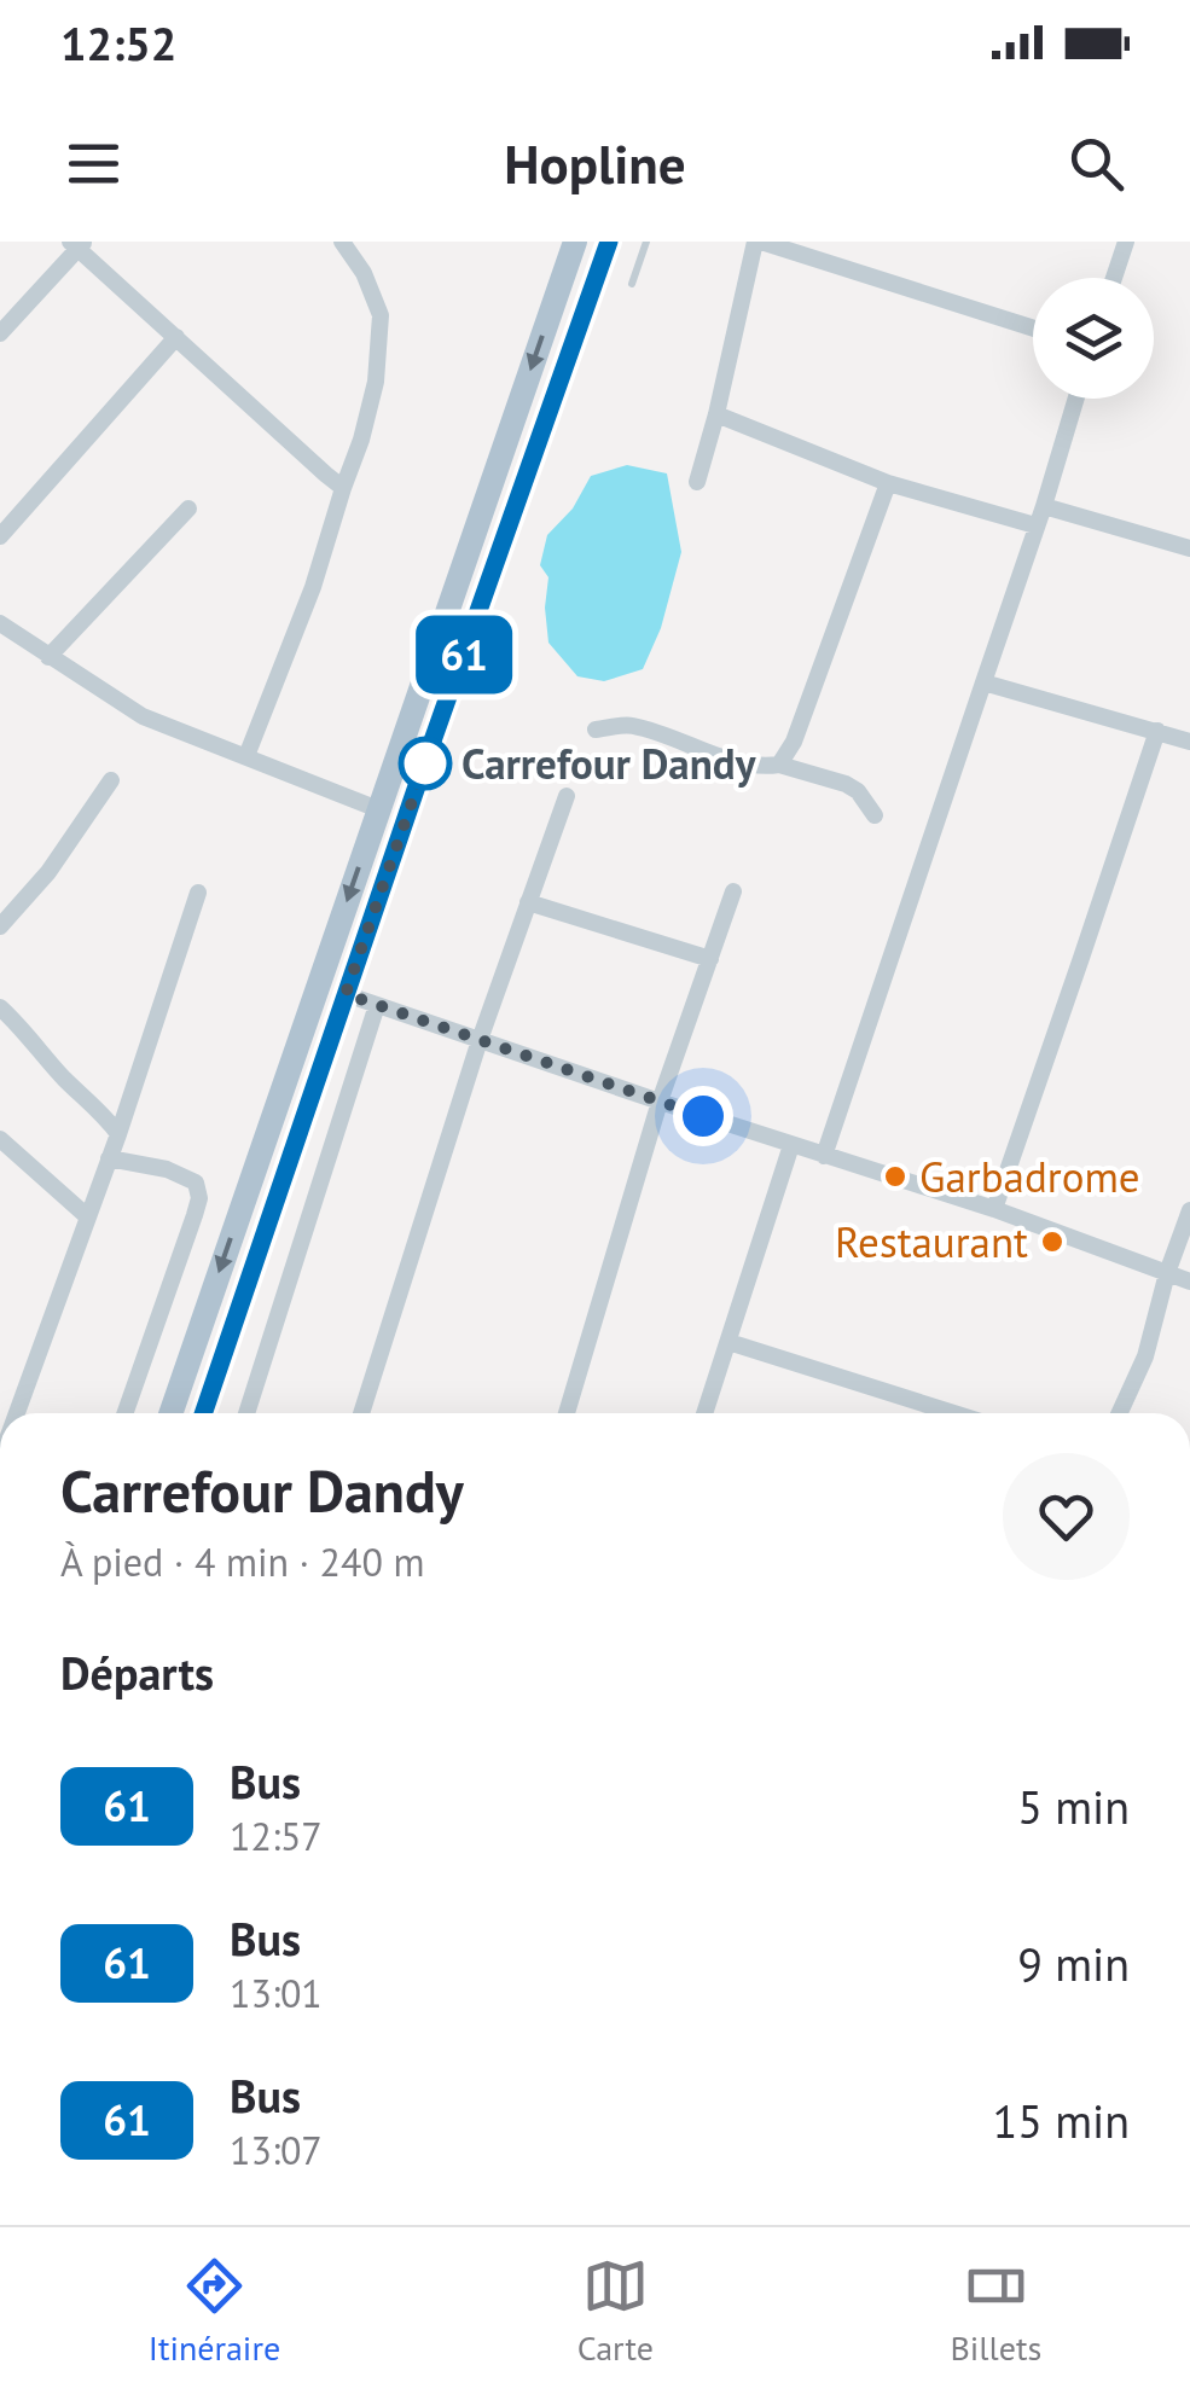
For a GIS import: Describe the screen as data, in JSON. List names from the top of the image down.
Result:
{
  "places": ["Carrefour Dandy", "Garbadrome", "Restaurant"],
  "lines": ["bus line 61"],
  "page": {
    "status": "12:52",
    "header": "Hopline",
    "on_map": "61",
    "heading": [
      ["Carrefour Dandy", "À pied · 4 min · 240 m"],
      "Départs"
    ],
    "list": [
      {
        "mark": "61",
        "name": "Bus",
        "note": "12:57",
        "value": "5 min"
      },
      {
        "mark": "61",
        "name": "Bus",
        "note": "13:01",
        "value": "9 min"
      },
      {
        "mark": "61",
        "name": "Bus",
        "note": "13:07",
        "value": "15 min"
      }
    ],
    "tabs": ["Itinéraire", "Carte", "Billets"]
  }
}
